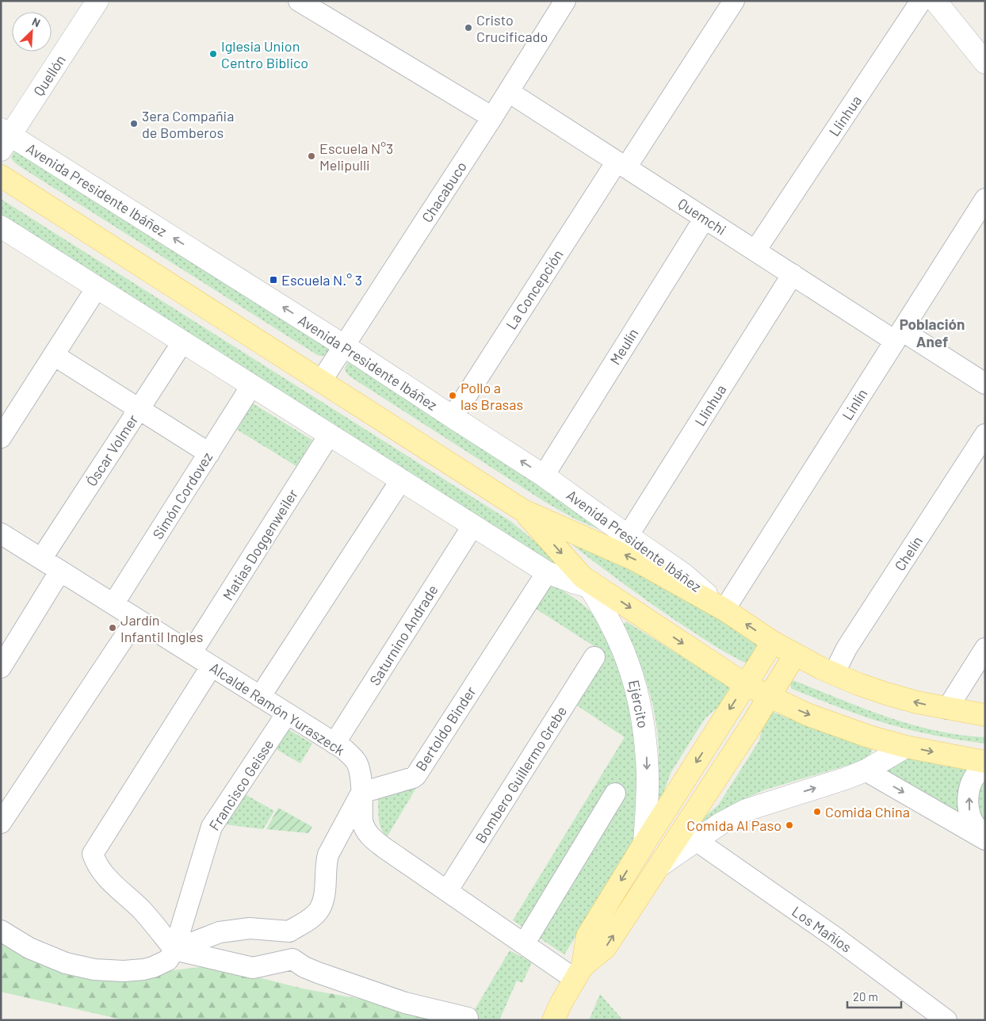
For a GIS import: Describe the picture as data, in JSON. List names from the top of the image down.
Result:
{
  "streets": {
    "main road": ["Avenida Presidente Ibáñez", "Ejército"],
    "street": [
      "Quellón",
      "Llinhua",
      "Chacabuco",
      "Quemchi",
      "La Concepción",
      "Meulín",
      "Linlín",
      "Óscar Volmer",
      "Simón Cordovez",
      "Matias Doggenweiler",
      "Chelín",
      "Saturnino Andrade",
      "Alcalde Ramón Yuraszeck",
      "Bertoldo Binder",
      "Bombero Guillermo Grebe",
      "Francisco Geisse",
      "Los Mañíos"
    ]
  },
  "crossings": [
    ["Quellón", "Avenida Presidente Ibáñez"],
    ["Llinhua", "Avenida Presidente Ibáñez"],
    ["Llinhua", "Quemchi"],
    ["Avenida Presidente Ibáñez", "Chacabuco"],
    ["Avenida Presidente Ibáñez", "La Concepción"],
    ["Avenida Presidente Ibáñez", "Meulín"],
    ["Avenida Presidente Ibáñez", "Linlín"],
    ["Avenida Presidente Ibáñez", "Óscar Volmer"],
    ["Avenida Presidente Ibáñez", "Simón Cordovez"],
    ["Avenida Presidente Ibáñez", "Matias Doggenweiler"],
    ["Avenida Presidente Ibáñez", "Chelín"],
    ["Avenida Presidente Ibáñez", "Saturnino Andrade"],
    ["Avenida Presidente Ibáñez", "Ejército"],
    ["Avenida Presidente Ibáñez", "Bertoldo Binder"],
    ["Chacabuco", "Quemchi"],
    ["Quemchi", "La Concepción"],
    ["Quemchi", "Meulín"],
    ["Quemchi", "Linlín"],
    ["Óscar Volmer", "Alcalde Ramón Yuraszeck"],
    ["Simón Cordovez", "Alcalde Ramón Yuraszeck"],
    ["Matias Doggenweiler", "Alcalde Ramón Yuraszeck"],
    ["Saturnino Andrade", "Alcalde Ramón Yuraszeck"],
    ["Ejército", "Alcalde Ramón Yuraszeck"],
    ["Ejército", "Los Mañíos"],
    ["Alcalde Ramón Yuraszeck", "Bertoldo Binder"],
    ["Alcalde Ramón Yuraszeck", "Bombero Guillermo Grebe"],
    ["Alcalde Ramón Yuraszeck", "Francisco Geisse"]
  ],
  "districts": ["Población Anef"],
  "places": {
    "other": [
      "Cristo Crucificado",
      "Iglesia Union Centro Biblico",
      "3era Compañia de Bomberos",
      "Escuela N°3 Melipulli",
      "Pollo a las Brasas",
      "Jardín Infantil Ingles",
      "Comida China",
      "Comida Al Paso"
    ],
    "transit": ["Escuela N.° 3"]
  },
  "scale_bar": "20 m",
  "north": "top right"
}
